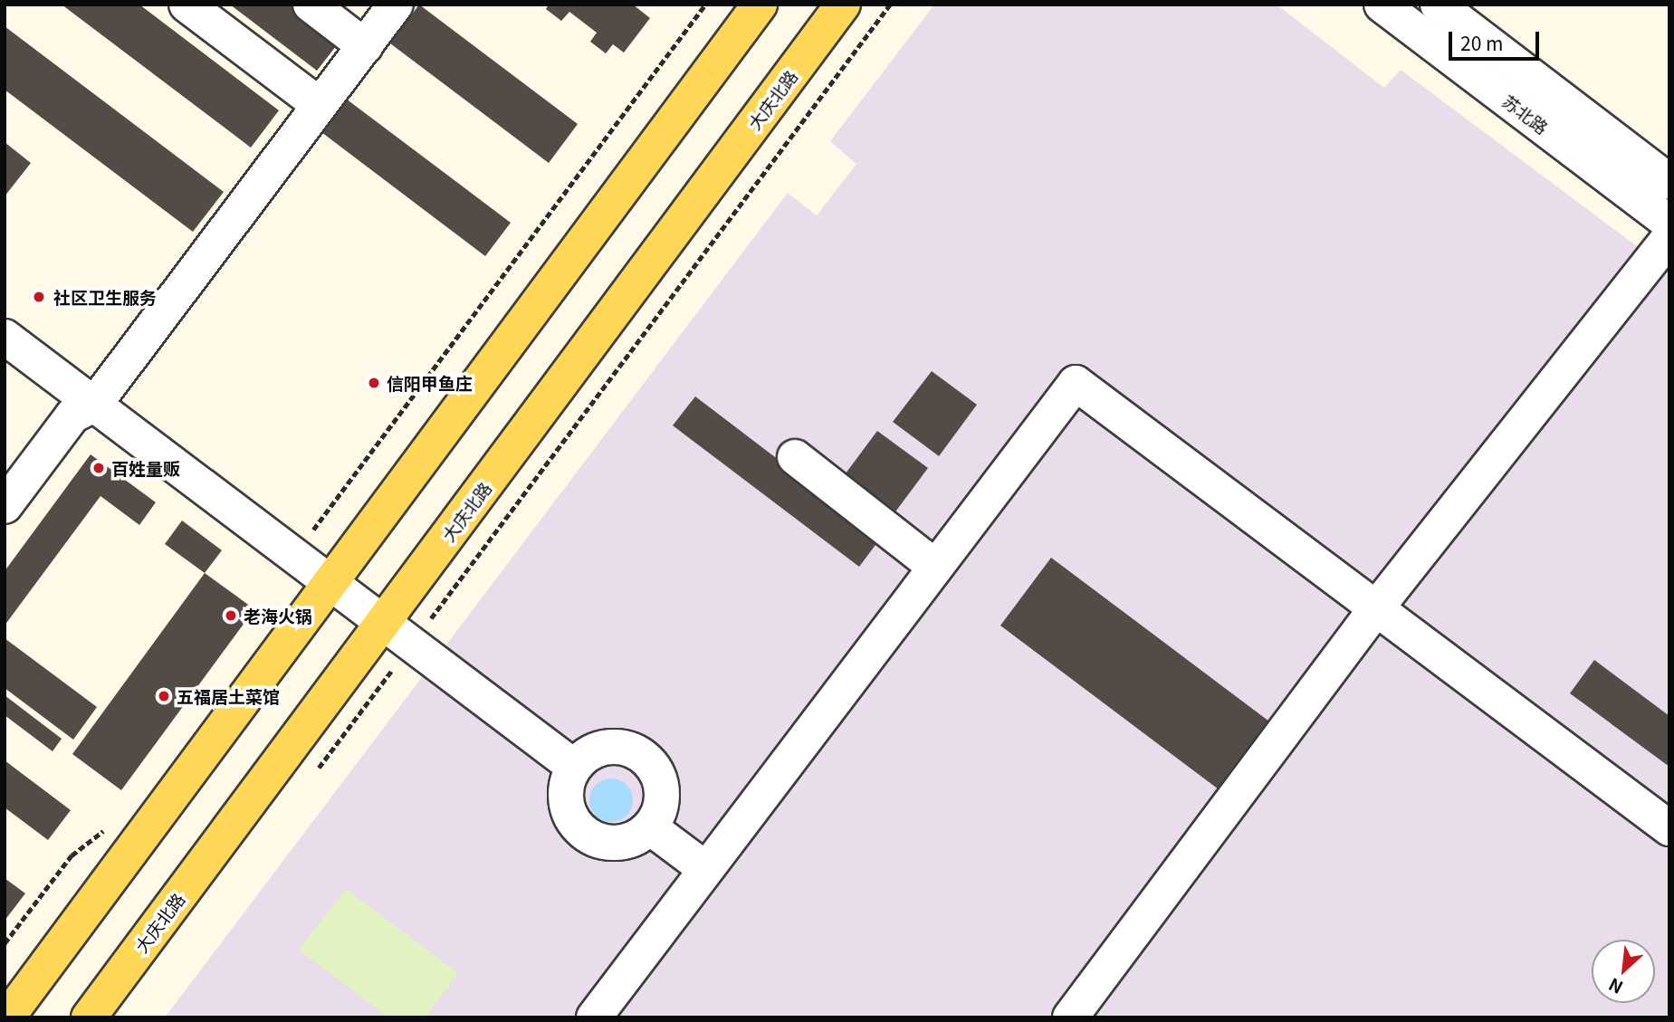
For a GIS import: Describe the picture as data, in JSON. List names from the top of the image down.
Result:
{
  "streets": {
    "main road": ["大庆北路"],
    "street": ["苏北路"]
  },
  "places": [
    "社区卫生服务",
    "信阳甲鱼庄",
    "百姓量贩",
    "老海火锅",
    "五福居土菜馆"
  ],
  "scale_bar": "20 m",
  "north": "bottom left"
}
